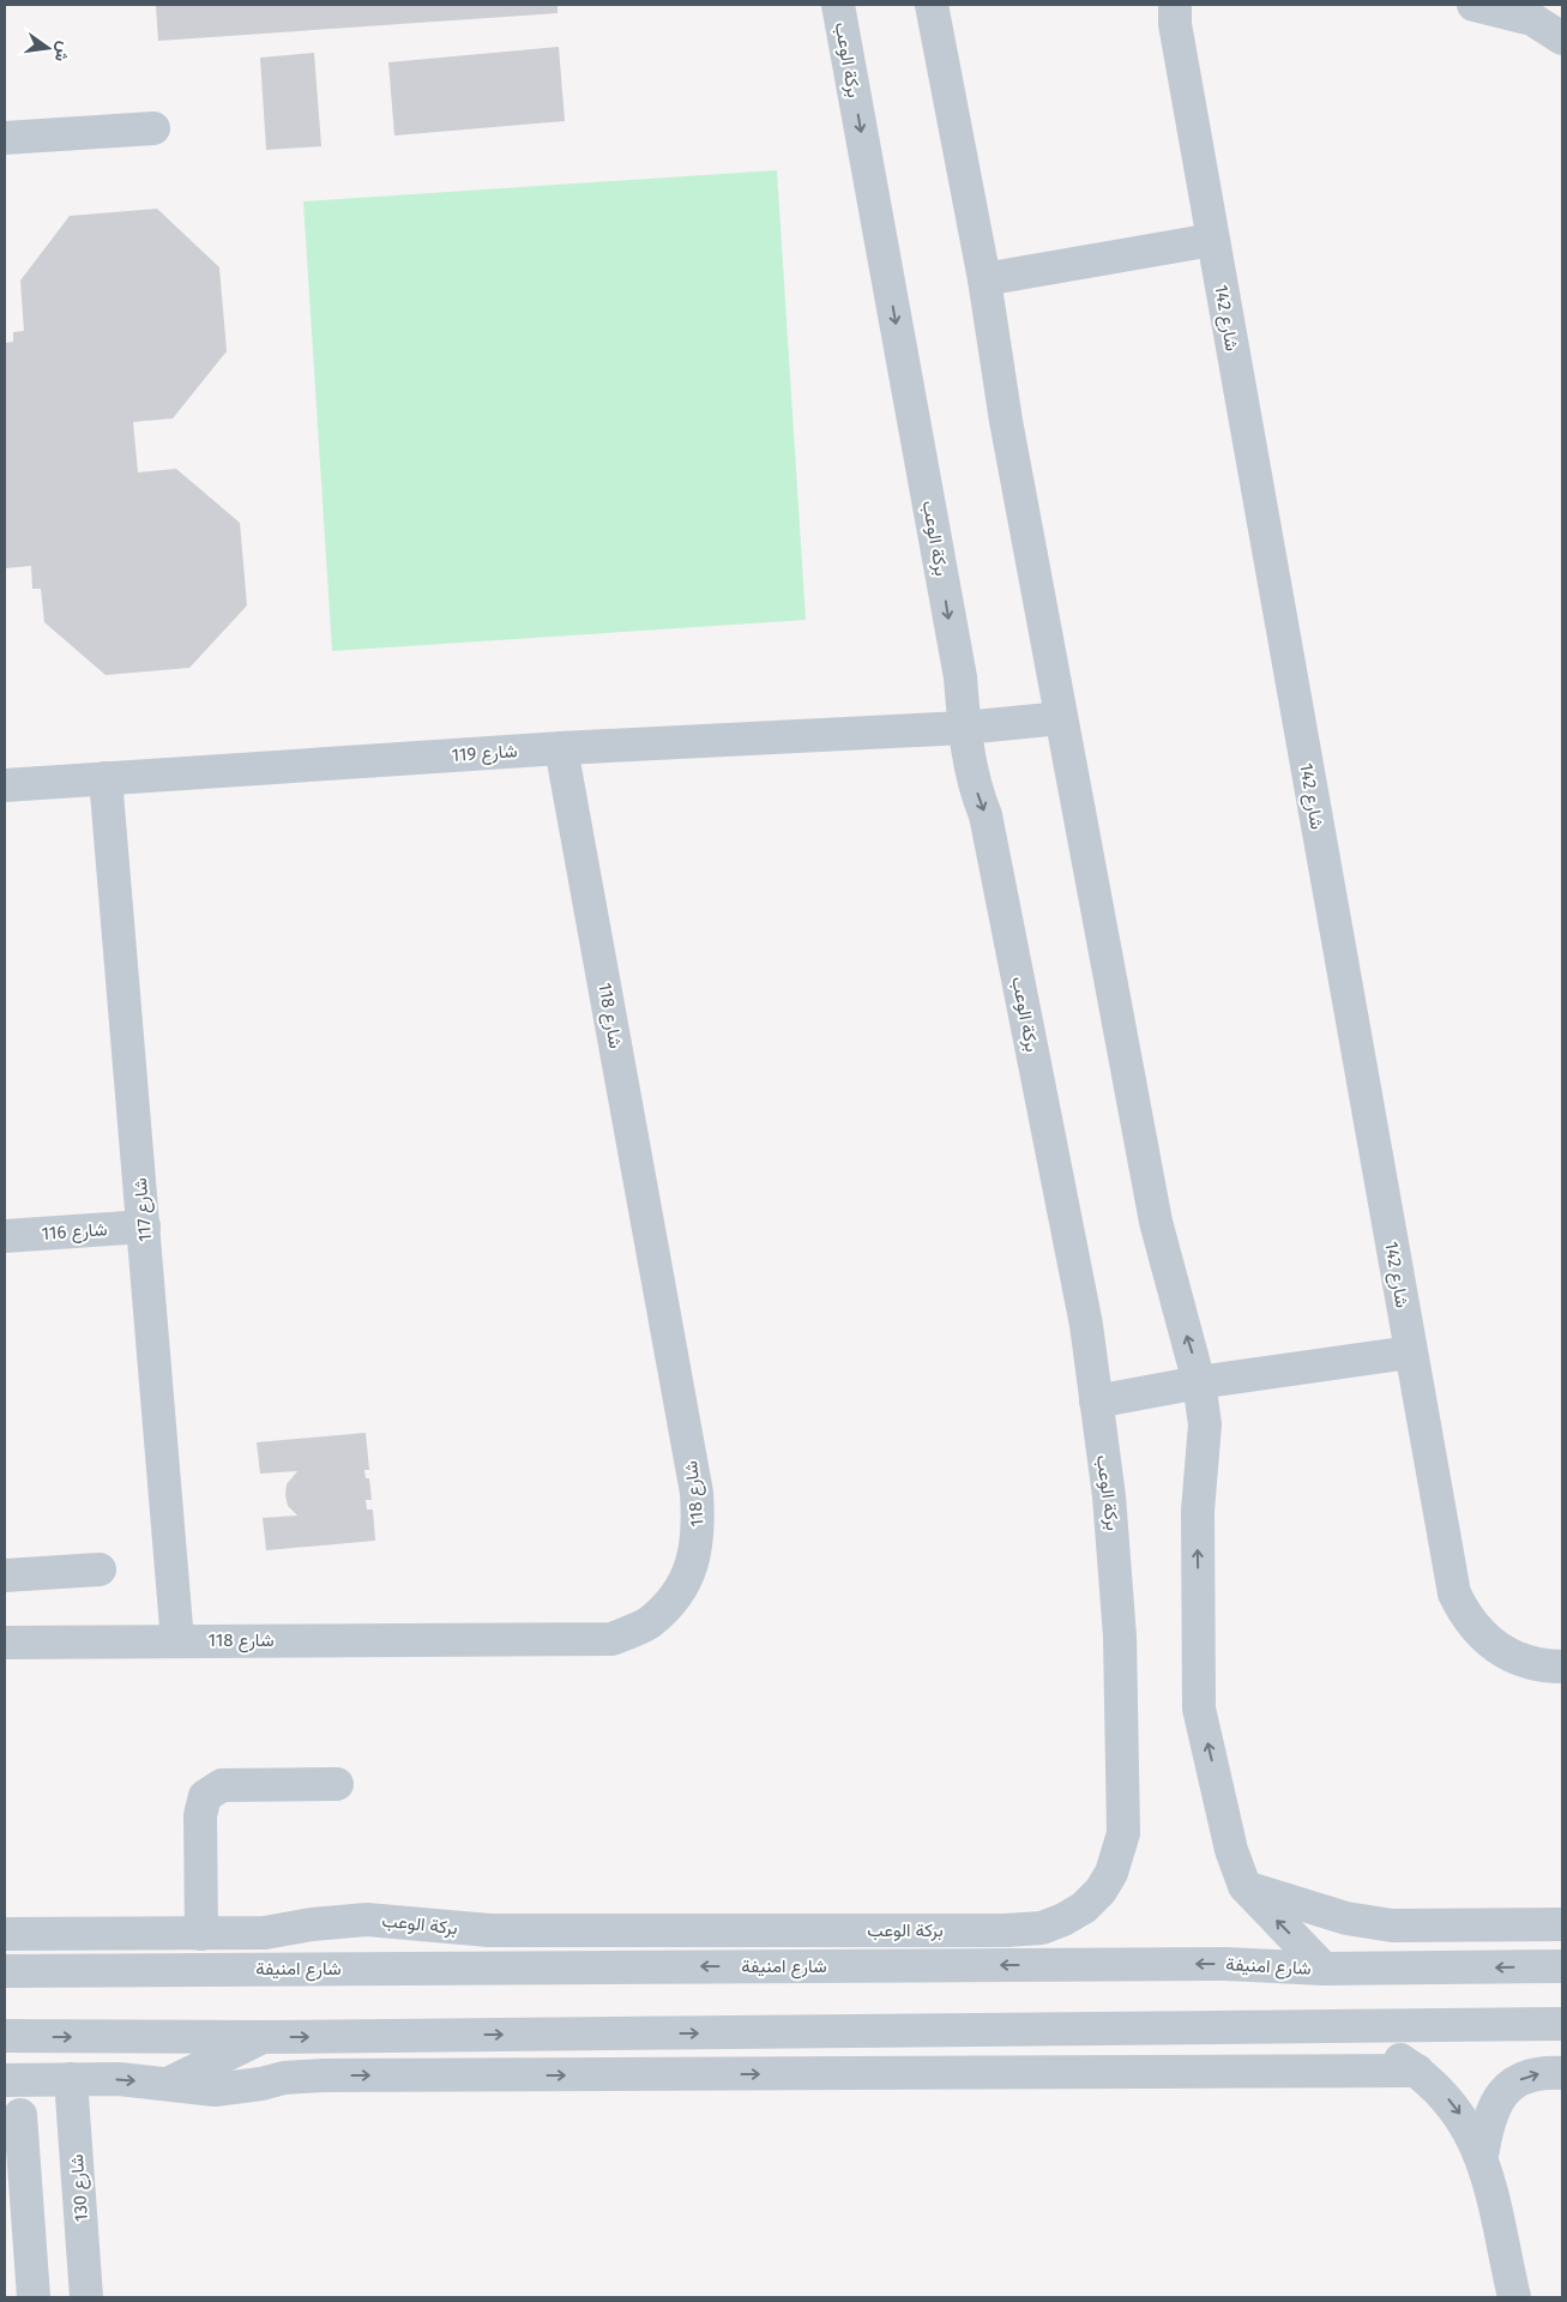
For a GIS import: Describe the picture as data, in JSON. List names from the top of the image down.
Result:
{
  "streets": {
    "street": [
      "بركة الوعب",
      "شارع 142",
      "شارع 119",
      "شارع 118",
      "شارع 117",
      "شارع 116",
      "شارع امنيفة",
      "شارع 130"
    ]
  },
  "crossings": [
    ["بركة الوعب", "شارع 119"],
    ["شارع 119", "شارع 118"],
    ["شارع 119", "شارع 117"],
    ["شارع 118", "شارع 117"],
    ["شارع 117", "شارع 116"]
  ],
  "north": "right"
}
